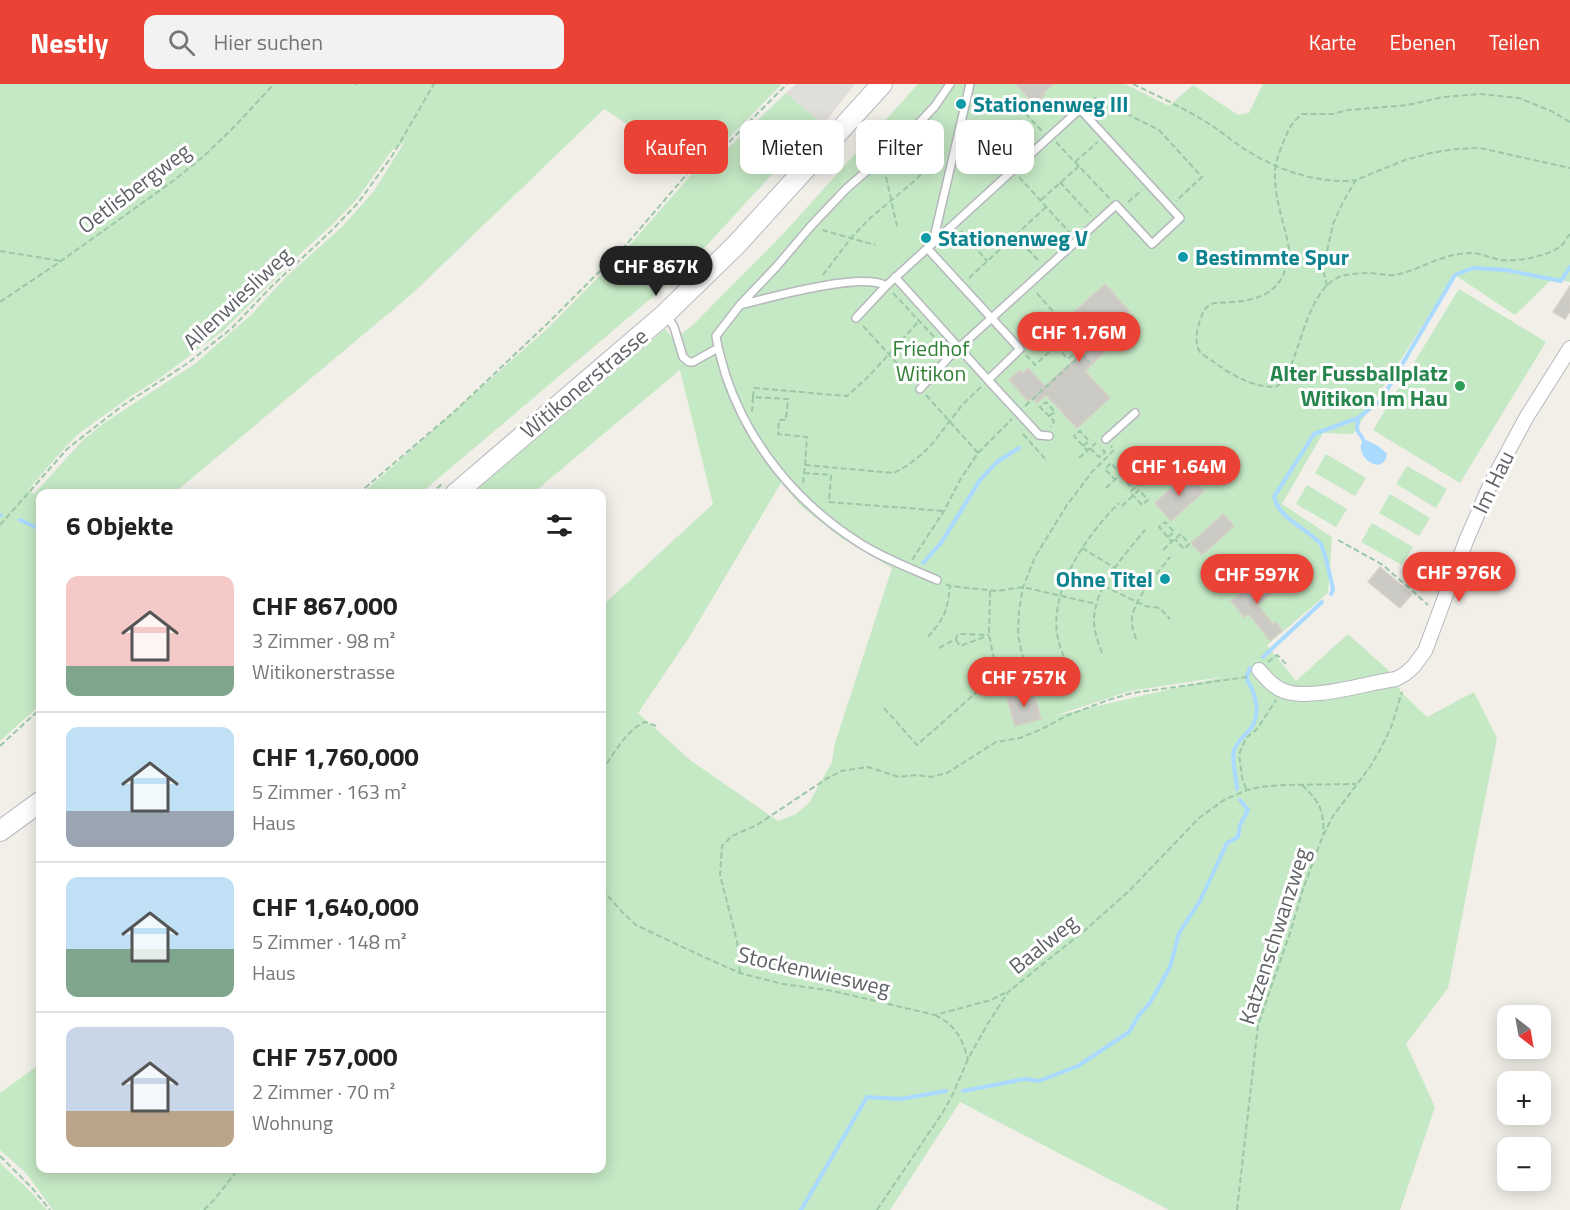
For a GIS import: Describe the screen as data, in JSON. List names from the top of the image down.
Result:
{
  "streets": {
    "main road": ["Witikonerstrasse"],
    "street": ["Im Hau"],
    "path": [
      "Oetlisbergweg",
      "Allenwiesliweg",
      "Katzenschwanzweg",
      "Baalweg",
      "Stockenwiesweg"
    ]
  },
  "crossings": [
    ["Katzenschwanzweg", "Baalweg"],
    ["Baalweg", "Stockenwiesweg"]
  ],
  "parks": ["Friedhof Witikon"],
  "places": [
    "Stationenweg III",
    "Stationenweg V",
    "Bestimmte Spur",
    "Alter Fussballplatz Witikon Im Hau",
    "Ohne Titel"
  ],
  "north": "bottom right",
  "page": {
    "header": "Nestly",
    "search": "Hier suchen",
    "nav": ["Karte", "Ebenen", "Teilen"],
    "chip": [
      "Kaufen",
      "Mieten",
      "Filter",
      "Neu"
    ],
    "price": [
      "CHF 867K",
      "CHF 1.76M",
      "CHF 1.64M",
      "CHF 976K",
      "CHF 597K",
      "CHF 757K"
    ],
    "heading": "6 Objekte",
    "list": [
      {
        "name": "CHF 867,000",
        "note": "3 Zimmer · 98 m² · Witikonerstrasse"
      },
      {
        "name": "CHF 1,760,000",
        "note": "5 Zimmer · 163 m² · Haus"
      },
      {
        "name": "CHF 1,640,000",
        "note": "5 Zimmer · 148 m² · Haus"
      },
      {
        "name": "CHF 757,000",
        "note": "2 Zimmer · 70 m² · Wohnung"
      }
    ],
    "map_buttons": ["+", "−"]
  }
}
